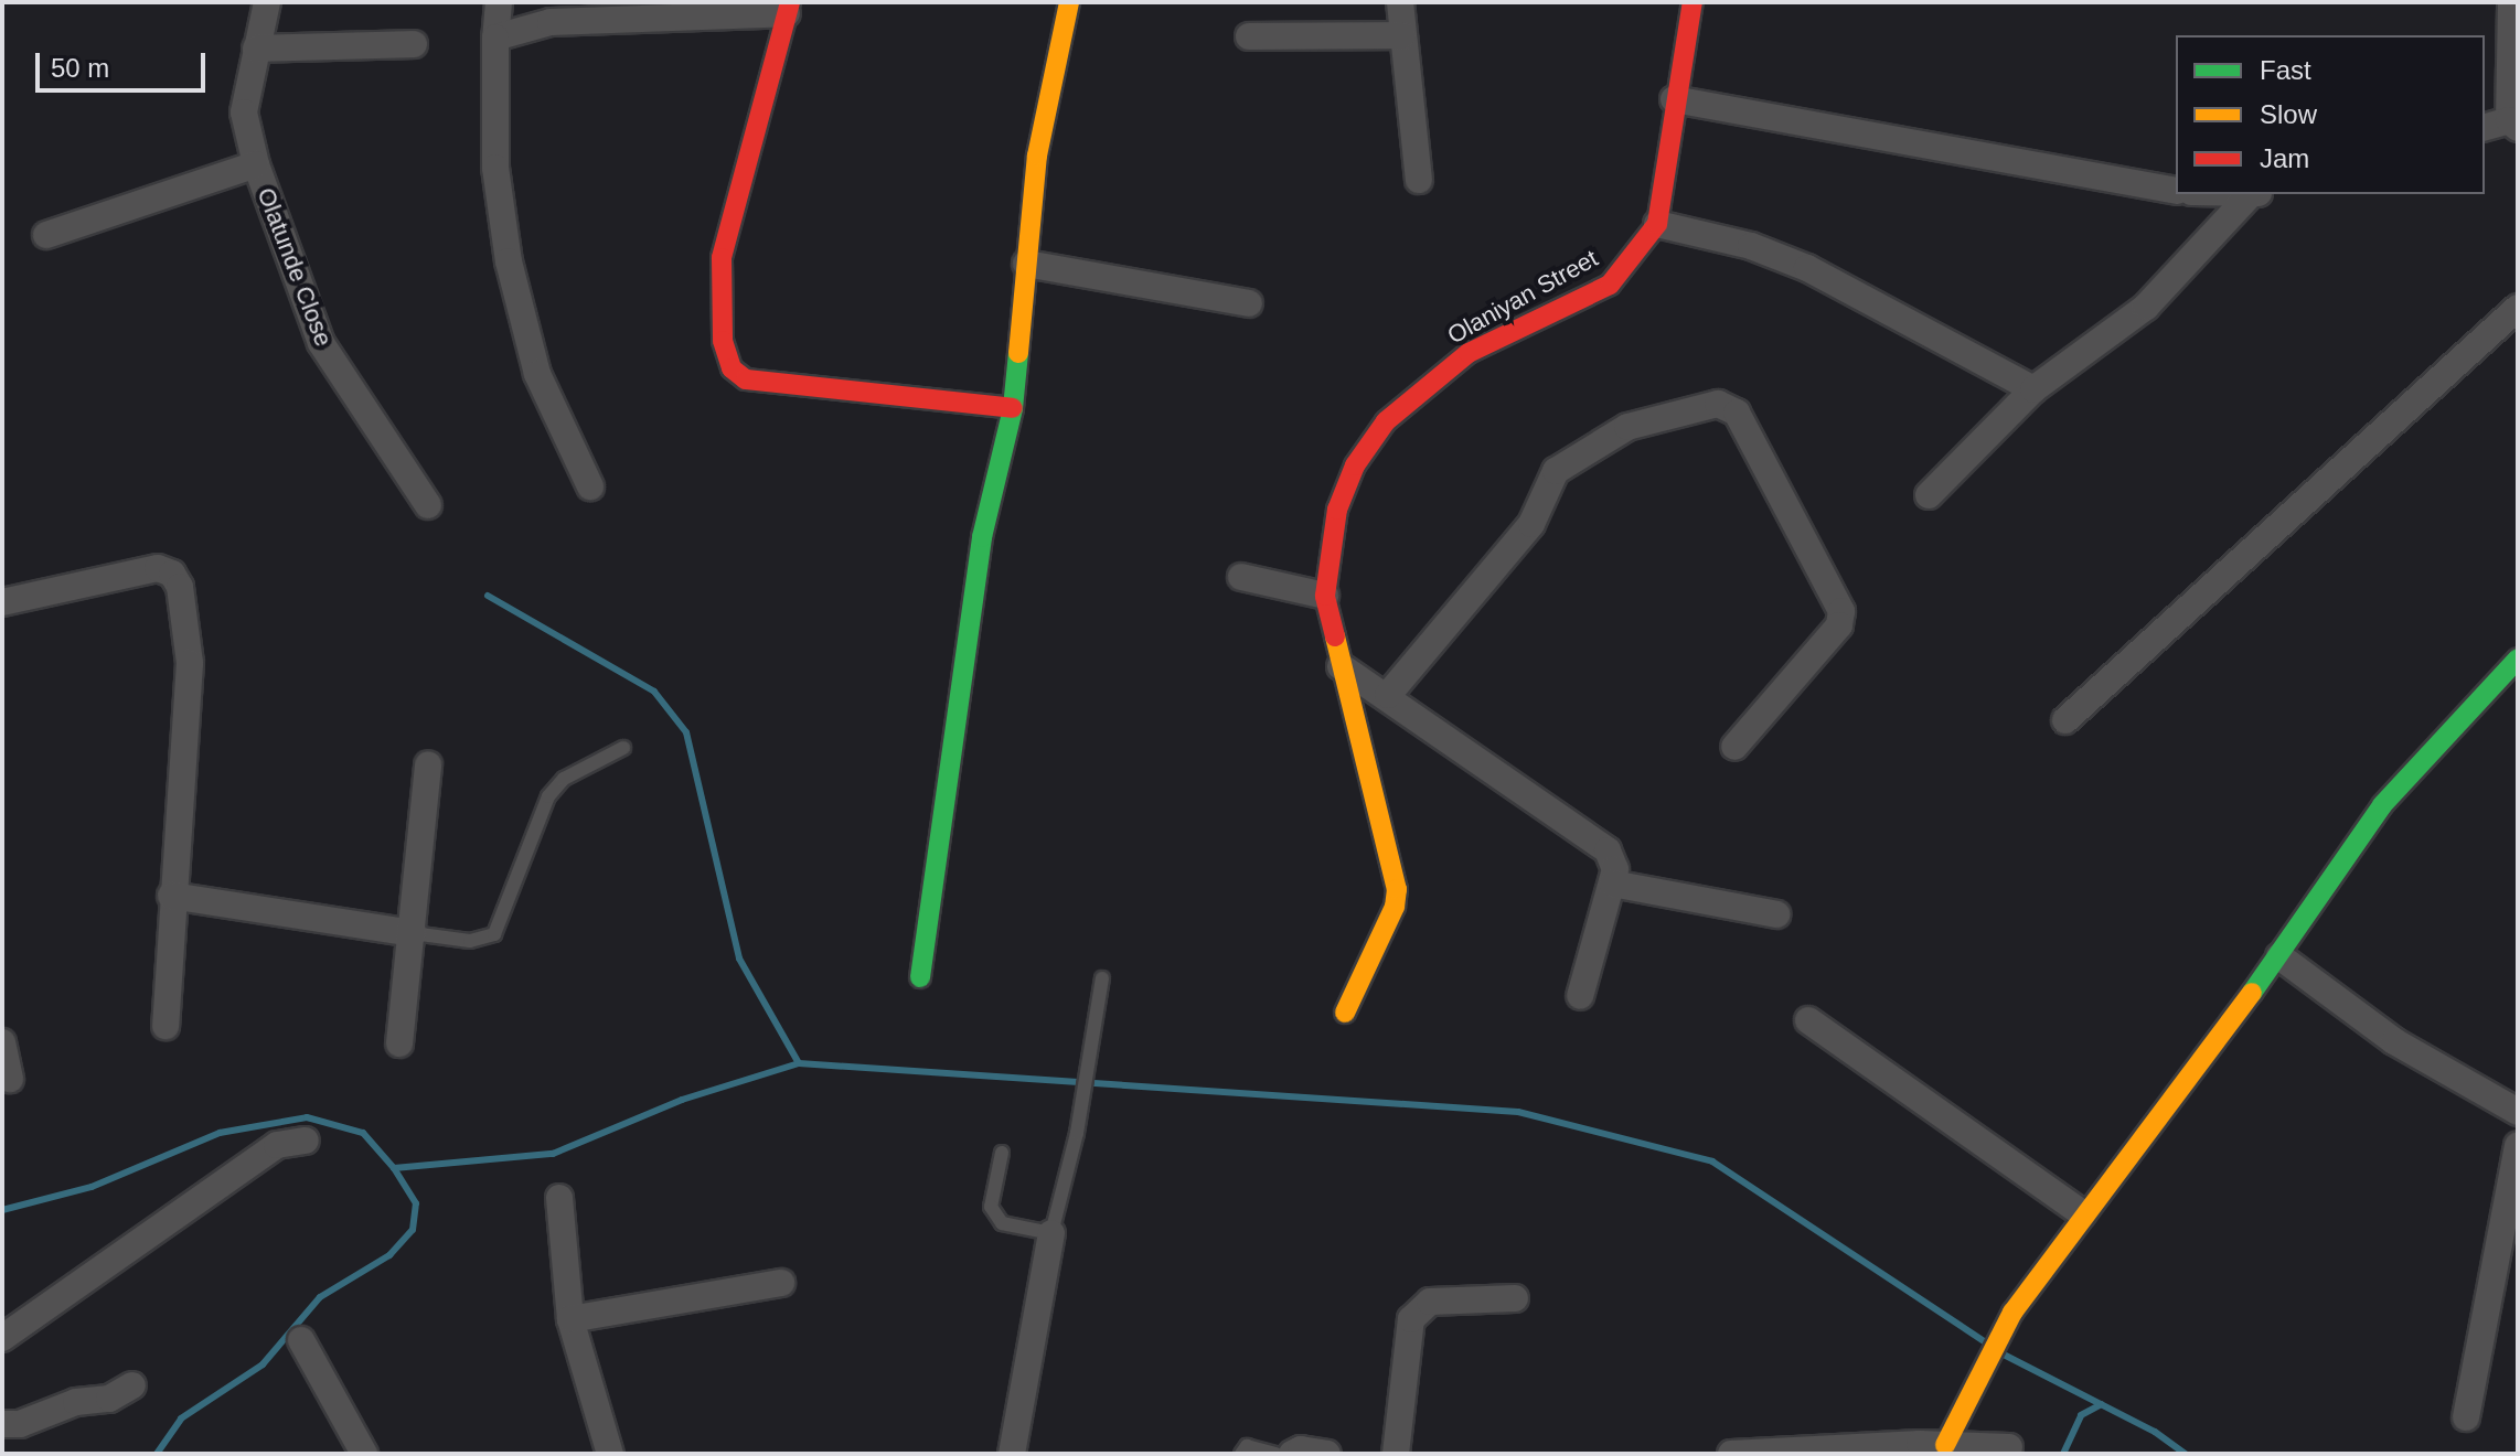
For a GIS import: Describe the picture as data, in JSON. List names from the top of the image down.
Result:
{
  "streets": {
    "street": ["Olatunde Close", "Olaniyan Street"]
  },
  "legend": ["Fast", "Slow", "Jam"],
  "scale_bar": "50 m"
}
